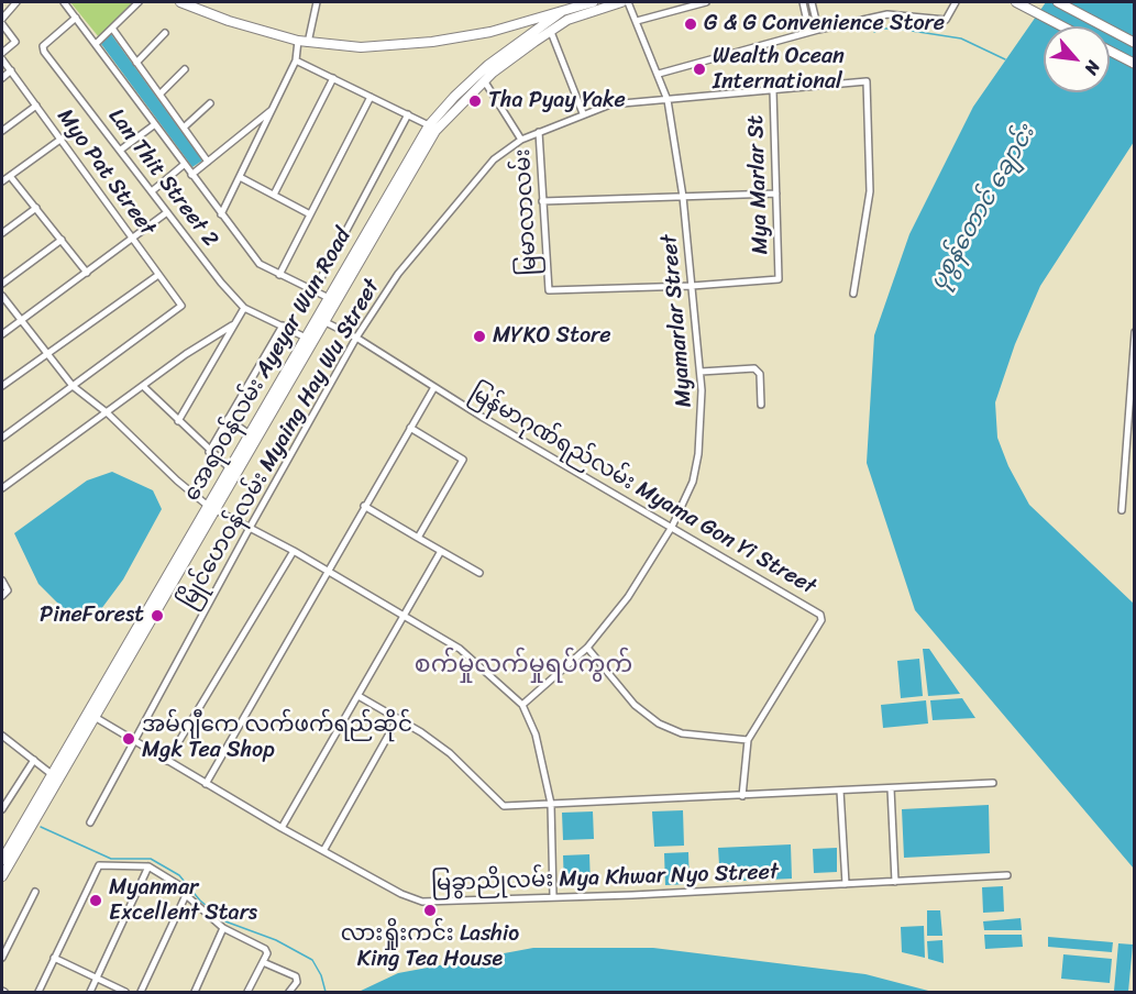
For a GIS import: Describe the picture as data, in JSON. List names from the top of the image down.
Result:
{
  "streets": {
    "main road": ["အေရာဝန်လမ်း Ayeyar Wun Road"],
    "street": [
      "Myo Pat Street",
      "Lan Thit Street 2",
      "Mya Marlar St",
      "မြမာလာလမ်း",
      "Myamarlar Street",
      "မြိုင်ဟေဝန်လမ်း Myaing Hay Wu Street",
      "မြန်မာဂုဏ်ရည်လမ်း Myama Gon Yi Street",
      "မြခွာညိုလမ်း Mya Khwar Nyo Street"
    ]
  },
  "crossings": [
    ["Lan Thit Street 2", "အေရာဝန်လမ်း Ayeyar Wun Road"],
    ["Mya Marlar St", "မြမာလာလမ်း"],
    ["Mya Marlar St", "Myamarlar Street"],
    ["Mya Marlar St", "မြိုင်ဟေဝန်လမ်း Myaing Hay Wu Street"],
    ["မြမာလာလမ်း", "Myamarlar Street"],
    ["မြမာလာလမ်း", "မြိုင်ဟေဝန်လမ်း Myaing Hay Wu Street"],
    ["Myamarlar Street", "မြိုင်ဟေဝန်လမ်း Myaing Hay Wu Street"],
    ["Myamarlar Street", "မြန်မာဂုဏ်ရည်လမ်း Myama Gon Yi Street"],
    ["အေရာဝန်လမ်း Ayeyar Wun Road", "မြန်မာဂုဏ်ရည်လမ်း Myama Gon Yi Street"],
    ["အေရာဝန်လမ်း Ayeyar Wun Road", "မြခွာညိုလမ်း Mya Khwar Nyo Street"],
    ["မြိုင်ဟေဝန်လမ်း Myaing Hay Wu Street", "မြန်မာဂုဏ်ရည်လမ်း Myama Gon Yi Street"],
    ["မြိုင်ဟေဝန်လမ်း Myaing Hay Wu Street", "မြခွာညိုလမ်း Mya Khwar Nyo Street"]
  ],
  "districts": ["စက်မှုလက်မှုရပ်ကွက်"],
  "water": ["ပုစွန်တောင် ချောင်း"],
  "places": [
    "G & G Convenience Store",
    "Wealth Ocean International",
    "Tha Pyay Yake",
    "MYKO Store",
    "PineForest",
    "အမ်ဂျီကေ လက်ဖက်ရည်ဆိုင် Mgk Tea Shop",
    "Myanmar Excellent Stars",
    "လားရှိုးကင်း Lashio King Tea House"
  ],
  "north": "bottom right"
}
